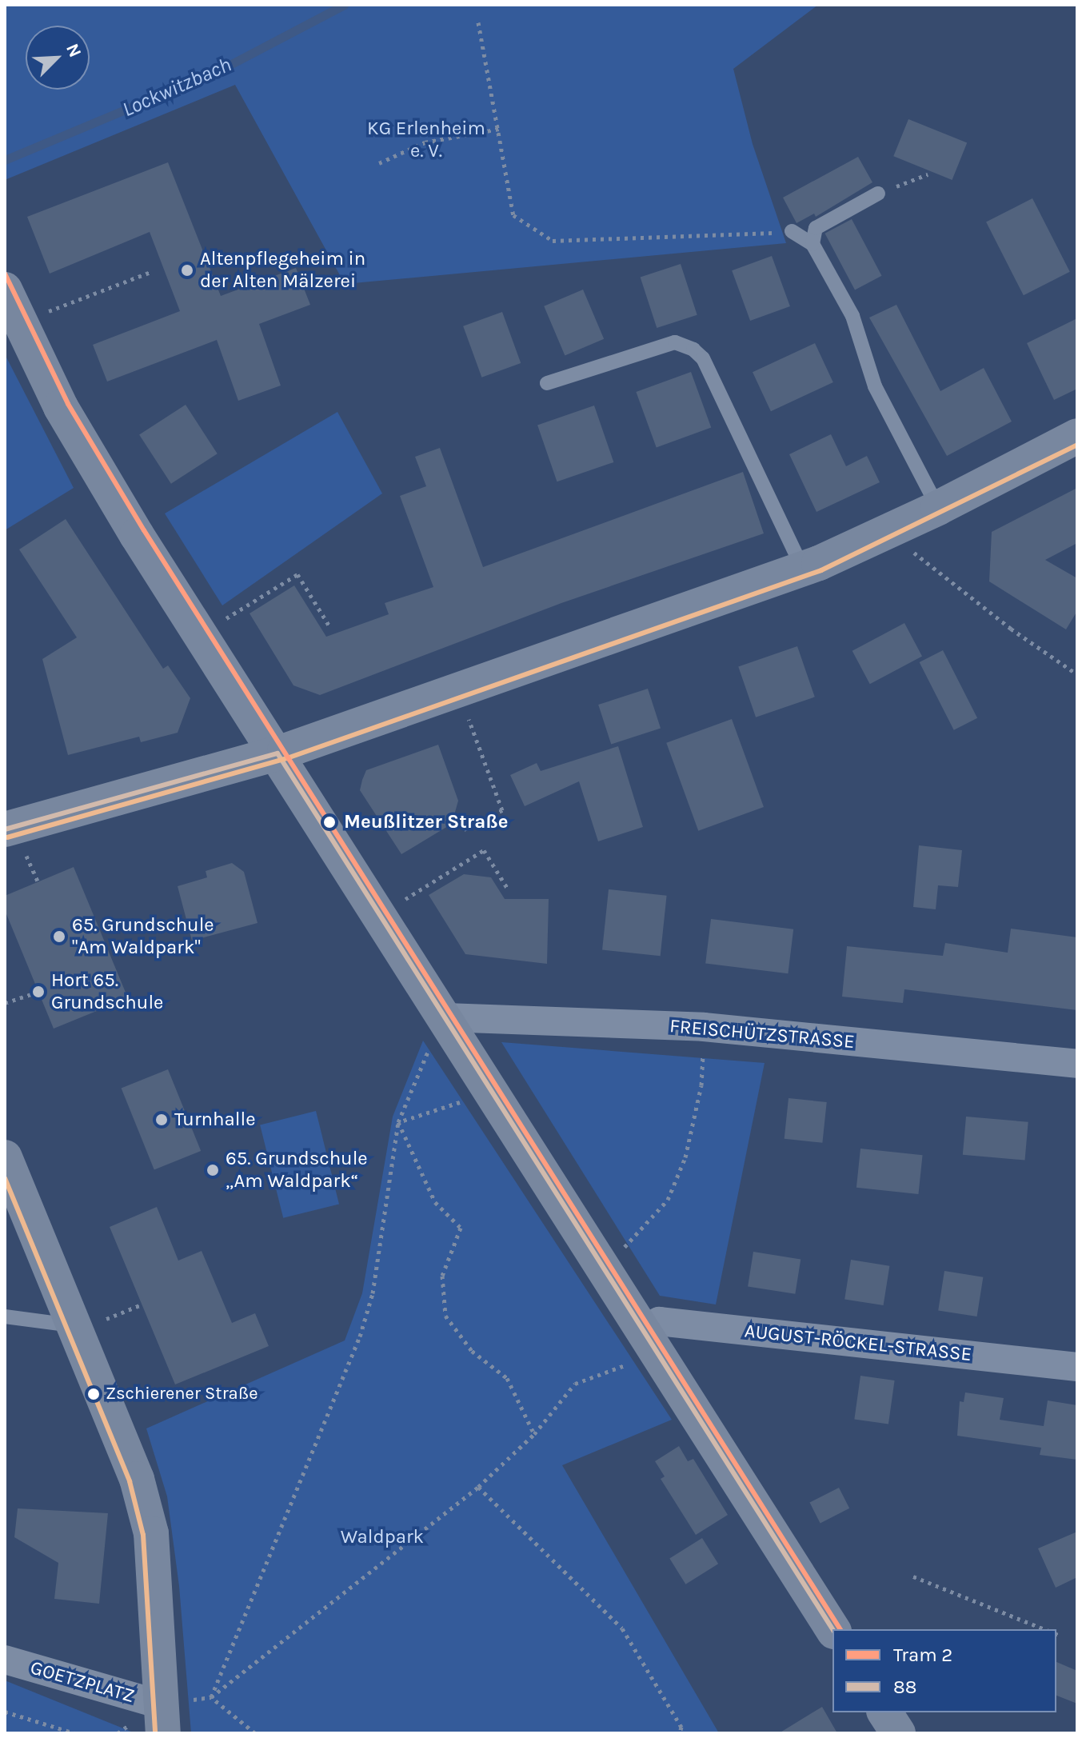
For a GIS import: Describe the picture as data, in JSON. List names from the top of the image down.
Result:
{
  "streets": {
    "street": ["FREISCHÜTZSTRASSE", "AUGUST-RÖCKEL-STRASSE", "GOETZPLATZ"]
  },
  "water": ["Lockwitzbach"],
  "parks": ["KG Erlenheim e. V.", "Waldpark"],
  "places": [
    "Altenpflegeheim in der Alten Mälzerei",
    "Meußlitzer Straße",
    "65. Grundschule \"Am Waldpark\"",
    "Hort 65. Grundschule",
    "Turnhalle",
    "65. Grundschule „Am Waldpark“",
    "Zschierener Straße"
  ],
  "lines": ["tram line 2", "transit line 88"],
  "legend": ["Tram 2", "88"],
  "north": "top right"
}
